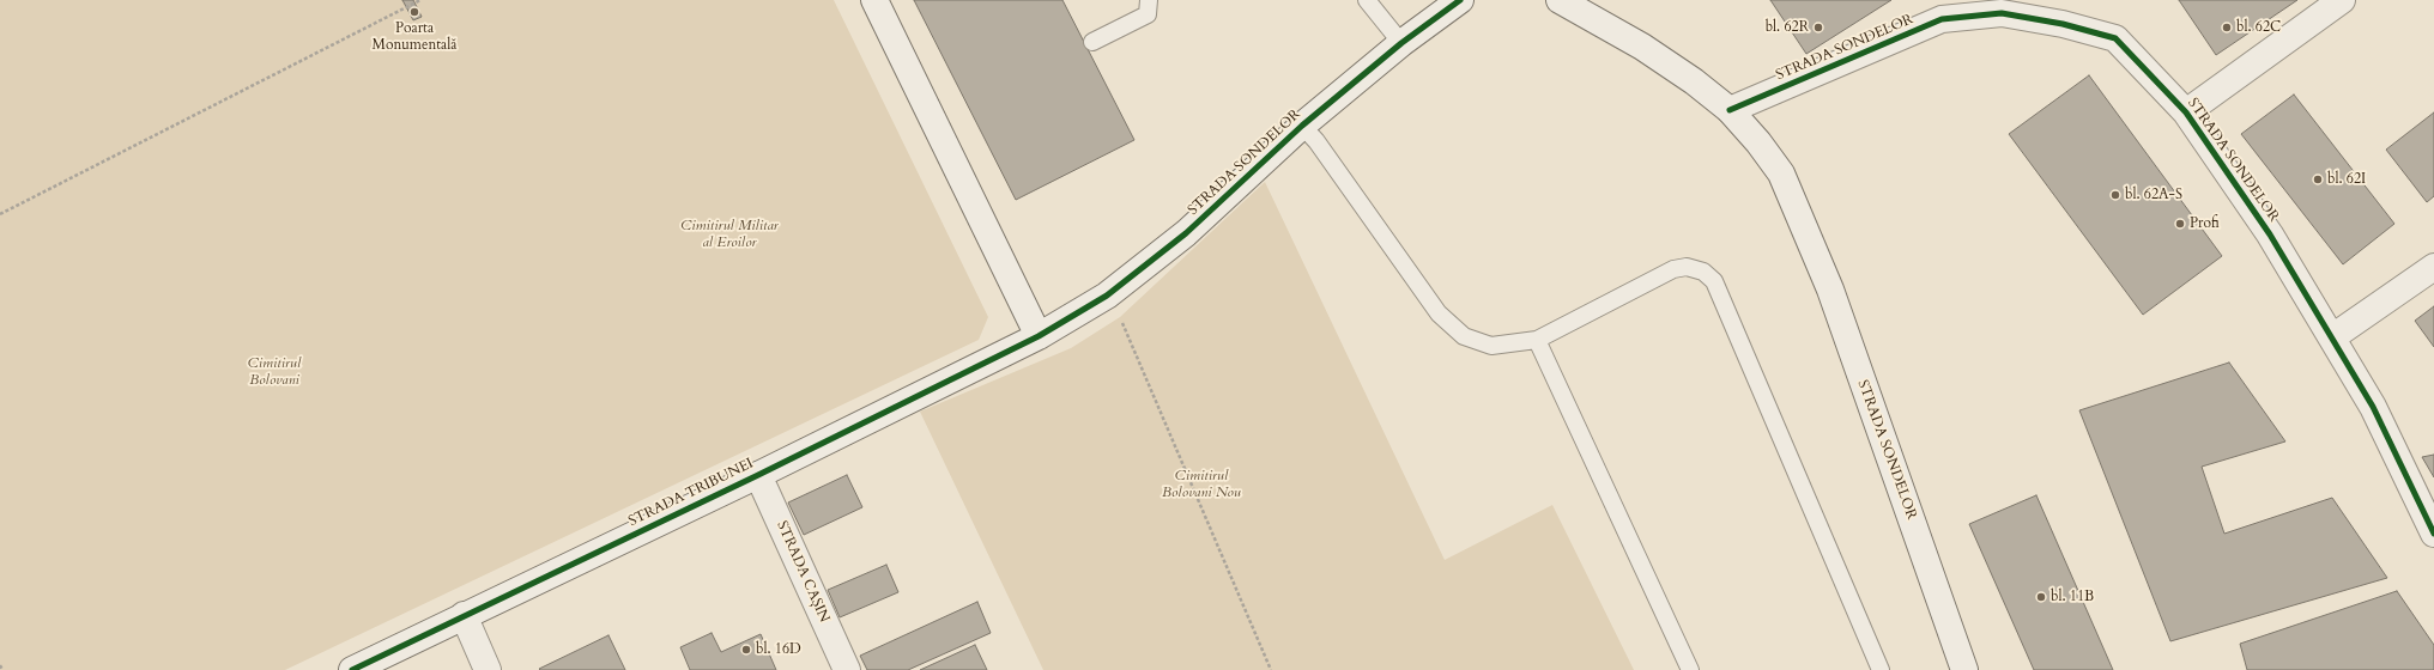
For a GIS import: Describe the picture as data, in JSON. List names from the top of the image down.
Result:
{
  "streets": {
    "street": ["STRADA SONDELOR", "STRADA TRIBUNEI", "STRADA CAȘIN"]
  },
  "crossings": [
    ["STRADA SONDELOR", "STRADA TRIBUNEI"],
    ["STRADA TRIBUNEI", "STRADA CAȘIN"]
  ],
  "parks": ["Cimitirul Militar al Eroilor", "Cimitirul Bolovani", "Cimitirul Bolovani Nou"],
  "places": [
    "Poarta Monumentală",
    "bl. 62R",
    "bl. 62C",
    "bl. 62I",
    "bl. 62A-S",
    "Profi",
    "bl. 11B",
    "bl. 16D"
  ]
}
